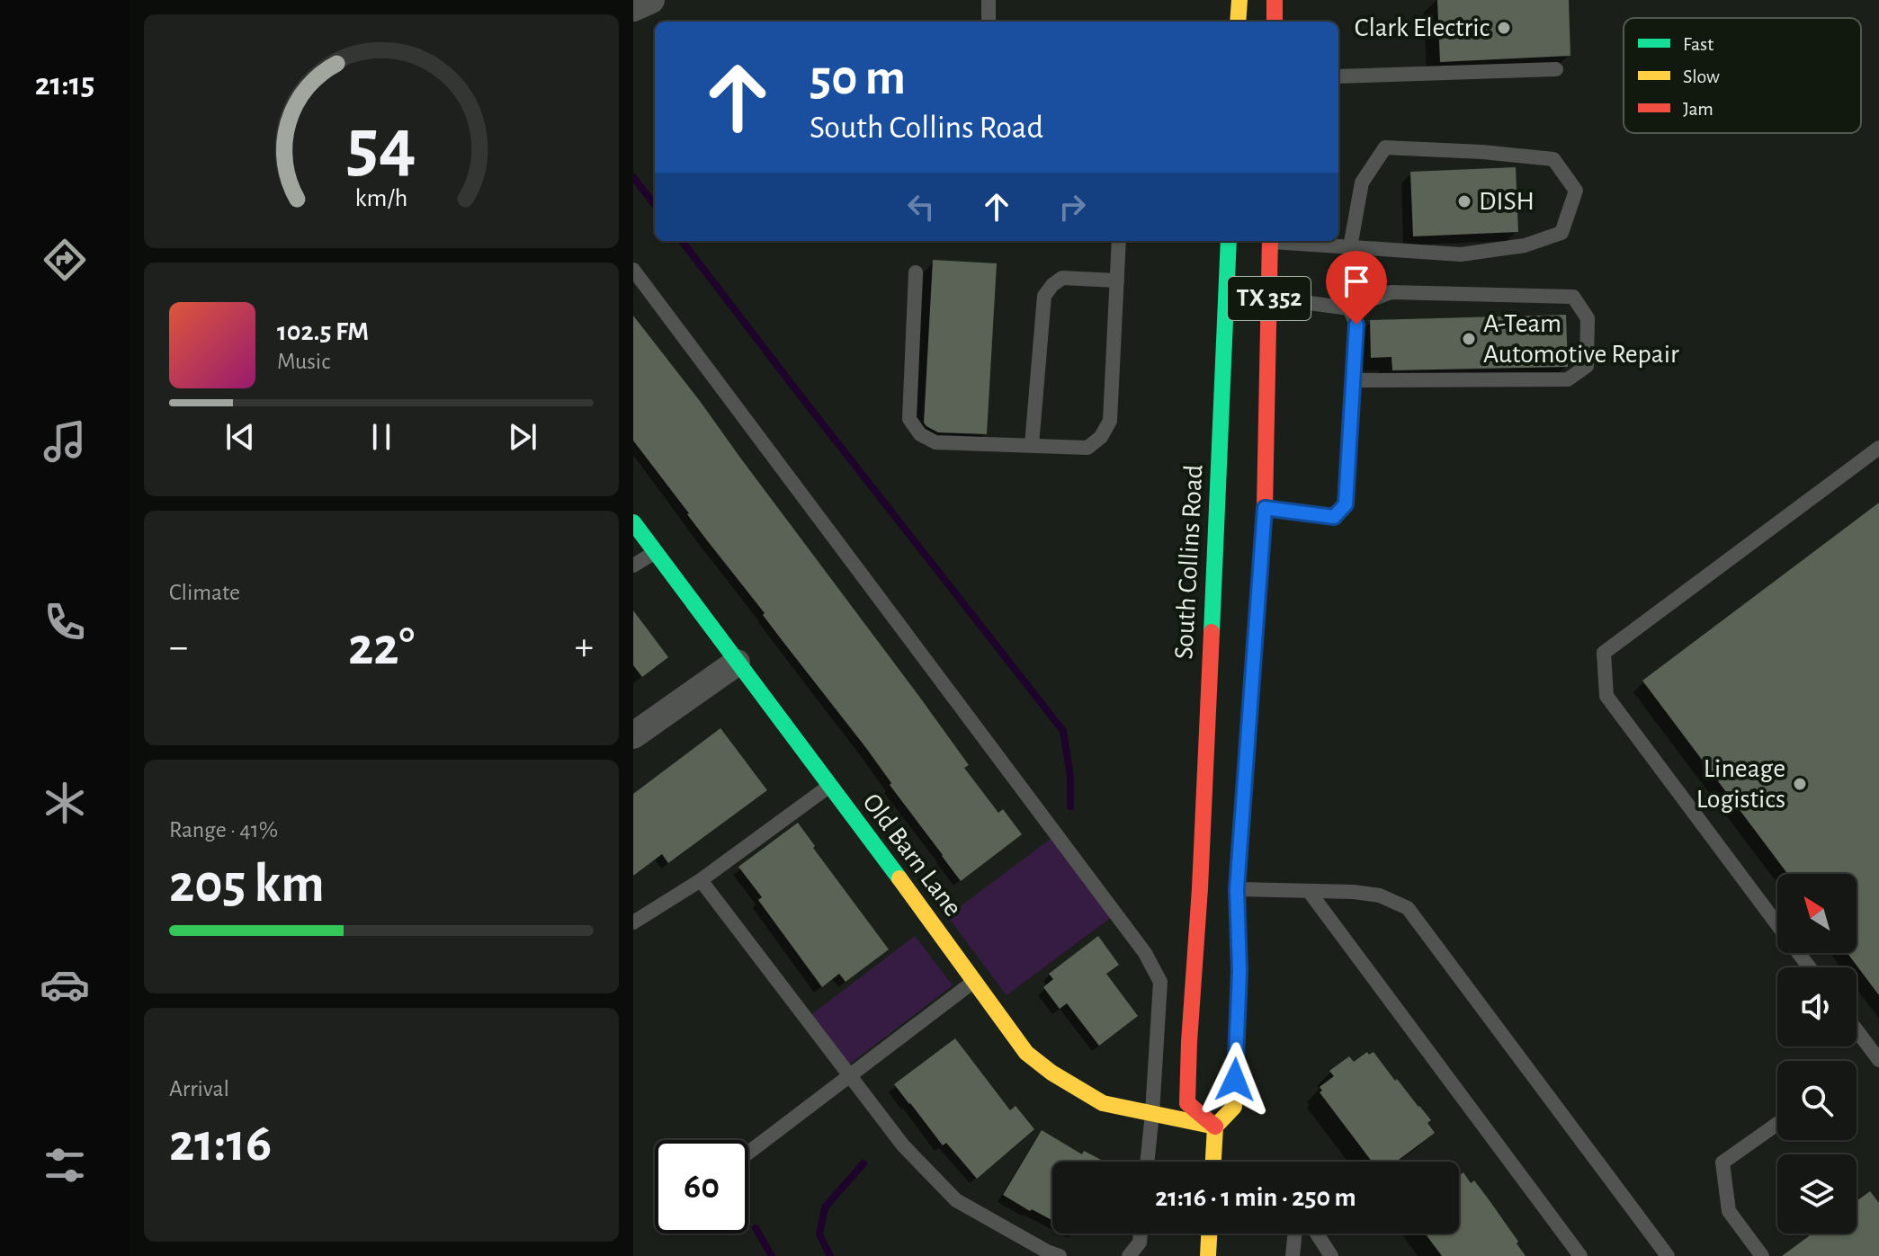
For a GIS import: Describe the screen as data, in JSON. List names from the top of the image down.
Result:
{
  "streets": {
    "main road": ["TX 352", "South Collins Road", "Old Barn Lane"]
  },
  "crossings": [
    ["TX 352", "South Collins Road"],
    ["TX 352", "Old Barn Lane"],
    ["South Collins Road", "Old Barn Lane"]
  ],
  "places": [
    "Clark Electric",
    "DISH",
    "A-Team Automotive Repair",
    "Lineage Logistics"
  ],
  "legend": ["Fast", "Slow", "Jam"],
  "north": "top left",
  "page": {
    "tabs": "21:15",
    "turn": ["50 m", "South Collins Road"],
    "song": ["102.5 FM", "Music"],
    "tile": [
      "Climate",
      ["Range · 41%", "205 km"],
      ["Arrival", "21:16"]
    ],
    "heat": ["−", "22°", "+"],
    "limit": "60",
    "trip": "21:16 · 1 min · 250 m",
    "gauge": ["54", "km/h"]
  }
}
